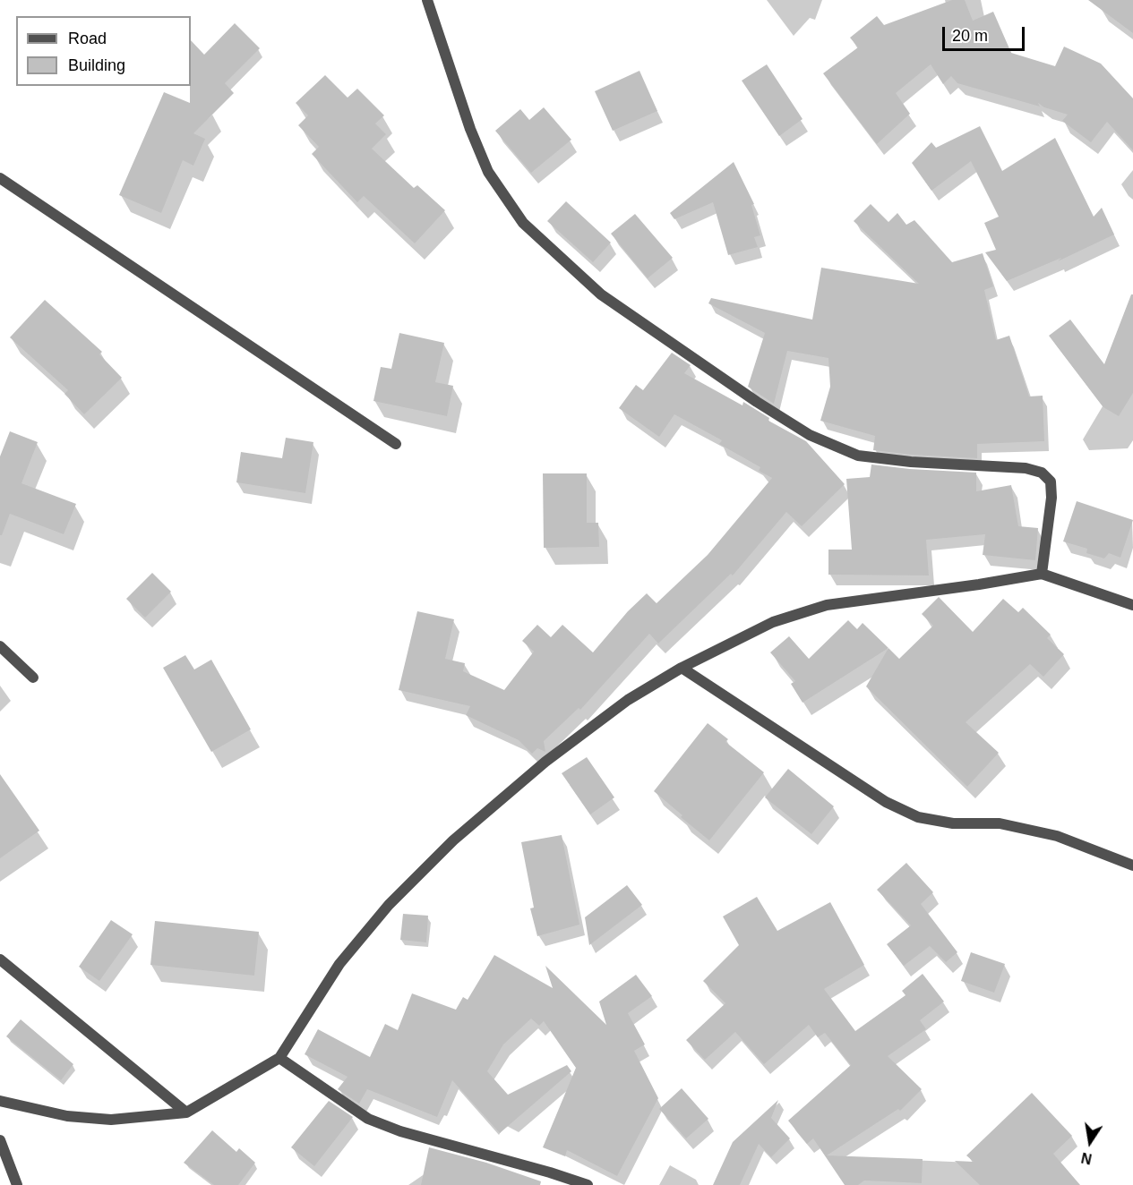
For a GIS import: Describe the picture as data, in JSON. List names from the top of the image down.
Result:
{
  "legend": ["Road", "Building"],
  "scale_bar": "20 m",
  "north": "bottom"
}
